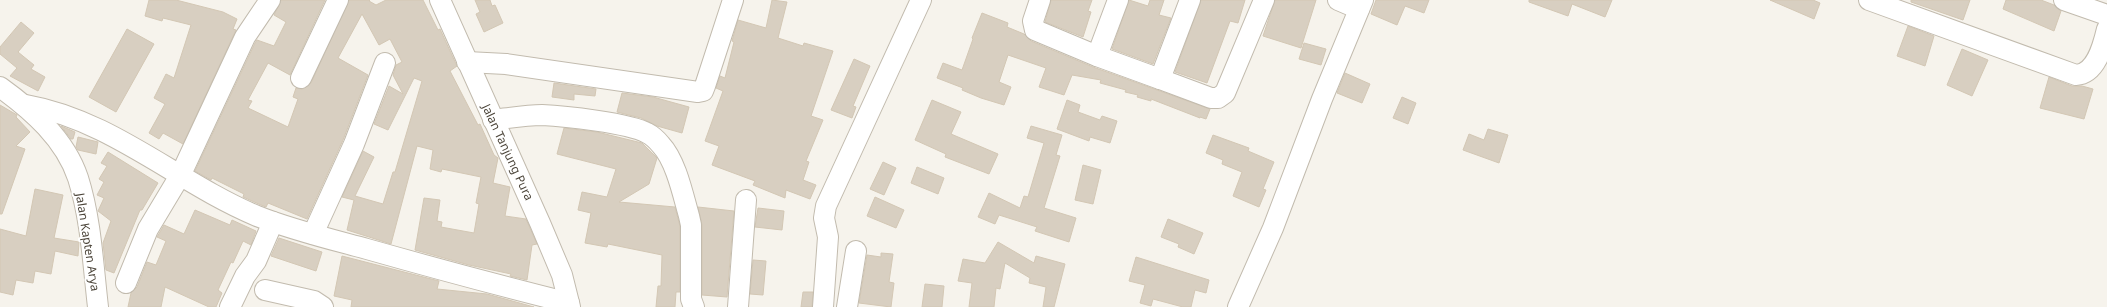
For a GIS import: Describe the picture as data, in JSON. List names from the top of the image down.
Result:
{
  "streets": {
    "street": ["Jalan Tanjung Pura", "Jalan Kapten Arya"]
  }
}
